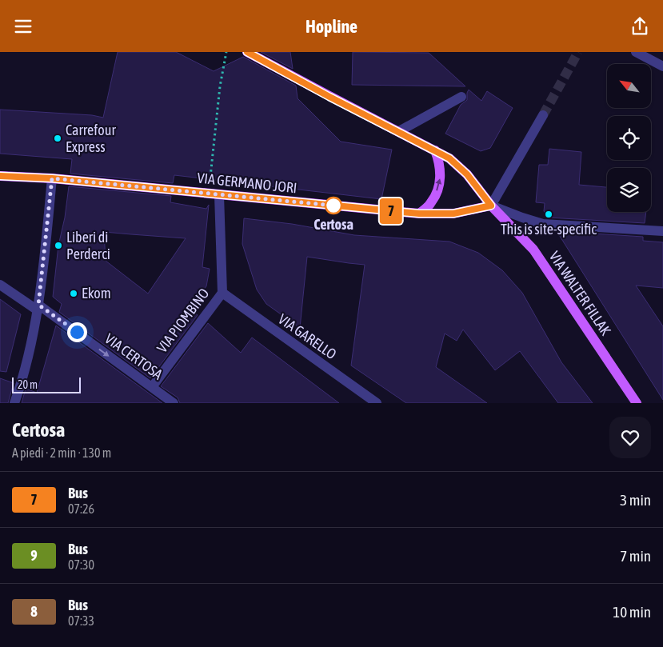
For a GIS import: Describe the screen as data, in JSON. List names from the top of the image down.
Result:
{
  "streets": {
    "main road": ["VIA GERMANO JORI", "VIA WALTER FILLAK"],
    "street": ["VIA PIOMBINO", "VIA GARELLO", "VIA CERTOSA"]
  },
  "crossings": [
    ["VIA GERMANO JORI", "VIA WALTER FILLAK"],
    ["VIA GERMANO JORI", "VIA PIOMBINO"],
    ["VIA PIOMBINO", "VIA GARELLO"],
    ["VIA PIOMBINO", "VIA CERTOSA"]
  ],
  "one_way": ["VIA CERTOSA"],
  "places": [
    "Carrefour Express",
    "Certosa",
    "This is site-specific",
    "Liberi di Perderci",
    "Ekom"
  ],
  "lines": ["bus line 7"],
  "scale_bar": "20 m",
  "north": "top left",
  "page": {
    "header": "Hopline",
    "on_map": "7",
    "scale": "20 m",
    "heading": ["Certosa", "A piedi · 2 min · 130 m"],
    "list": [
      {
        "mark": "7",
        "name": "Bus",
        "note": "07:26",
        "value": "3 min"
      },
      {
        "mark": "9",
        "name": "Bus",
        "note": "07:30",
        "value": "7 min"
      },
      {
        "mark": "8",
        "name": "Bus",
        "note": "07:33",
        "value": "10 min"
      }
    ]
  }
}
